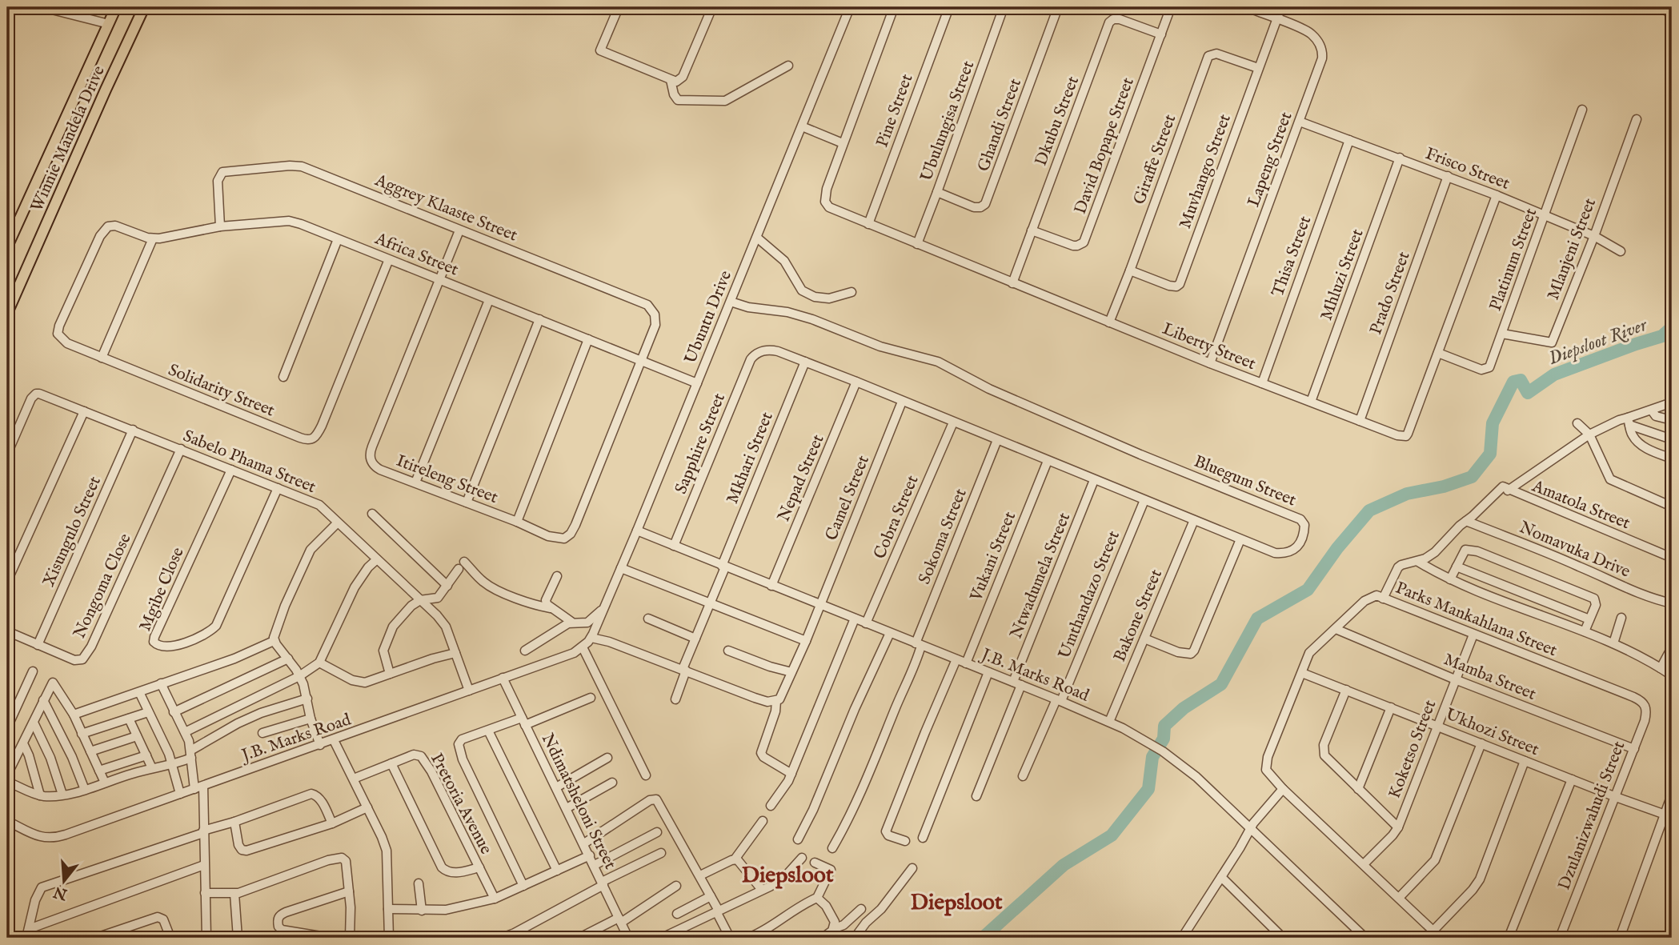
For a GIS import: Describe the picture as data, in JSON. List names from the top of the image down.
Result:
{
  "streets": {
    "main road": ["Winnie Mandela Drive"],
    "street": [
      "Pine Street",
      "Ubulungisa Street",
      "Dkubu Street",
      "Ghandi Street",
      "David Bopape Street",
      "Giraffe Street",
      "Lapeng Street",
      "Frisco Street",
      "Muvhango Street",
      "Aggrey Klaaste Street",
      "Mlanjeni Street",
      "Africa Street",
      "Thisa Street",
      "Platinum Street",
      "Mhluzi Street",
      "Prado Street",
      "Ubuntu Drive",
      "Liberty Street",
      "Solidarity Street",
      "Sapphire Street",
      "Mkhari Street",
      "Sabelo Phama Street",
      "Nepad Street",
      "Itireleng Street",
      "Bluegum Street",
      "Camel Street",
      "Amatola Street",
      "Cobra Street",
      "Xisungulo Street",
      "Sokoma Street",
      "Nomavuka Drive",
      "Vukani Street",
      "Ntwadumela Street",
      "Nongoma Close",
      "Mgibe Close",
      "Umthandazo Street",
      "Bakone Street",
      "Parks Mankahlana Street",
      "J.B. Marks Road",
      "Mamba Street",
      "Ukhozi Street",
      "Koketso Street",
      "Ndimatsheloni Street",
      "Pretoria Avenue",
      "Dzulanizwahudi Street"
    ]
  },
  "crossings": [
    ["Pine Street", "Liberty Street"],
    ["Ubulungisa Street", "Ghandi Street"],
    ["Ubulungisa Street", "Liberty Street"],
    ["Dkubu Street", "David Bopape Street"],
    ["Dkubu Street", "Liberty Street"],
    ["Giraffe Street", "Muvhango Street"],
    ["Giraffe Street", "Liberty Street"],
    ["Lapeng Street", "Frisco Street"],
    ["Lapeng Street", "Muvhango Street"],
    ["Lapeng Street", "Liberty Street"],
    ["Frisco Street", "Mlanjeni Street"],
    ["Frisco Street", "Thisa Street"],
    ["Frisco Street", "Platinum Street"],
    ["Frisco Street", "Mhluzi Street"],
    ["Frisco Street", "Prado Street"],
    ["Frisco Street", "Liberty Street"],
    ["Aggrey Klaaste Street", "Africa Street"],
    ["Aggrey Klaaste Street", "Itireleng Street"],
    ["Mlanjeni Street", "Platinum Street"],
    ["Africa Street", "Ubuntu Drive"],
    ["Africa Street", "Solidarity Street"],
    ["Africa Street", "Itireleng Street"],
    ["Thisa Street", "Liberty Street"],
    ["Platinum Street", "Liberty Street"],
    ["Mhluzi Street", "Liberty Street"],
    ["Prado Street", "Liberty Street"],
    ["Ubuntu Drive", "Bluegum Street"],
    ["Ubuntu Drive", "J.B. Marks Road"],
    ["Sapphire Street", "Bluegum Street"],
    ["Sapphire Street", "J.B. Marks Road"],
    ["Mkhari Street", "Bluegum Street"],
    ["Mkhari Street", "J.B. Marks Road"],
    ["Sabelo Phama Street", "Xisungulo Street"],
    ["Sabelo Phama Street", "Nongoma Close"],
    ["Sabelo Phama Street", "Mgibe Close"],
    ["Sabelo Phama Street", "J.B. Marks Road"],
    ["Nepad Street", "Bluegum Street"],
    ["Nepad Street", "J.B. Marks Road"],
    ["Bluegum Street", "Camel Street"],
    ["Bluegum Street", "Cobra Street"],
    ["Bluegum Street", "Sokoma Street"],
    ["Bluegum Street", "Vukani Street"],
    ["Bluegum Street", "Ntwadumela Street"],
    ["Bluegum Street", "Umthandazo Street"],
    ["Bluegum Street", "Bakone Street"],
    ["Camel Street", "J.B. Marks Road"],
    ["Cobra Street", "J.B. Marks Road"],
    ["Xisungulo Street", "Nongoma Close"],
    ["Sokoma Street", "J.B. Marks Road"],
    ["Vukani Street", "J.B. Marks Road"],
    ["Ntwadumela Street", "J.B. Marks Road"],
    ["Umthandazo Street", "J.B. Marks Road"],
    ["Bakone Street", "J.B. Marks Road"],
    ["Parks Mankahlana Street", "Mamba Street"],
    ["Parks Mankahlana Street", "Ukhozi Street"],
    ["Parks Mankahlana Street", "Koketso Street"],
    ["Parks Mankahlana Street", "Dzulanizwahudi Street"],
    ["J.B. Marks Road", "Ndimatsheloni Street"],
    ["Mamba Street", "Koketso Street"],
    ["Mamba Street", "Dzulanizwahudi Street"],
    ["Ukhozi Street", "Koketso Street"],
    ["Ukhozi Street", "Dzulanizwahudi Street"]
  ],
  "districts": ["Diepsloot", "Diepsloot"],
  "water": ["Diepsloot River"],
  "north": "bottom"
}
